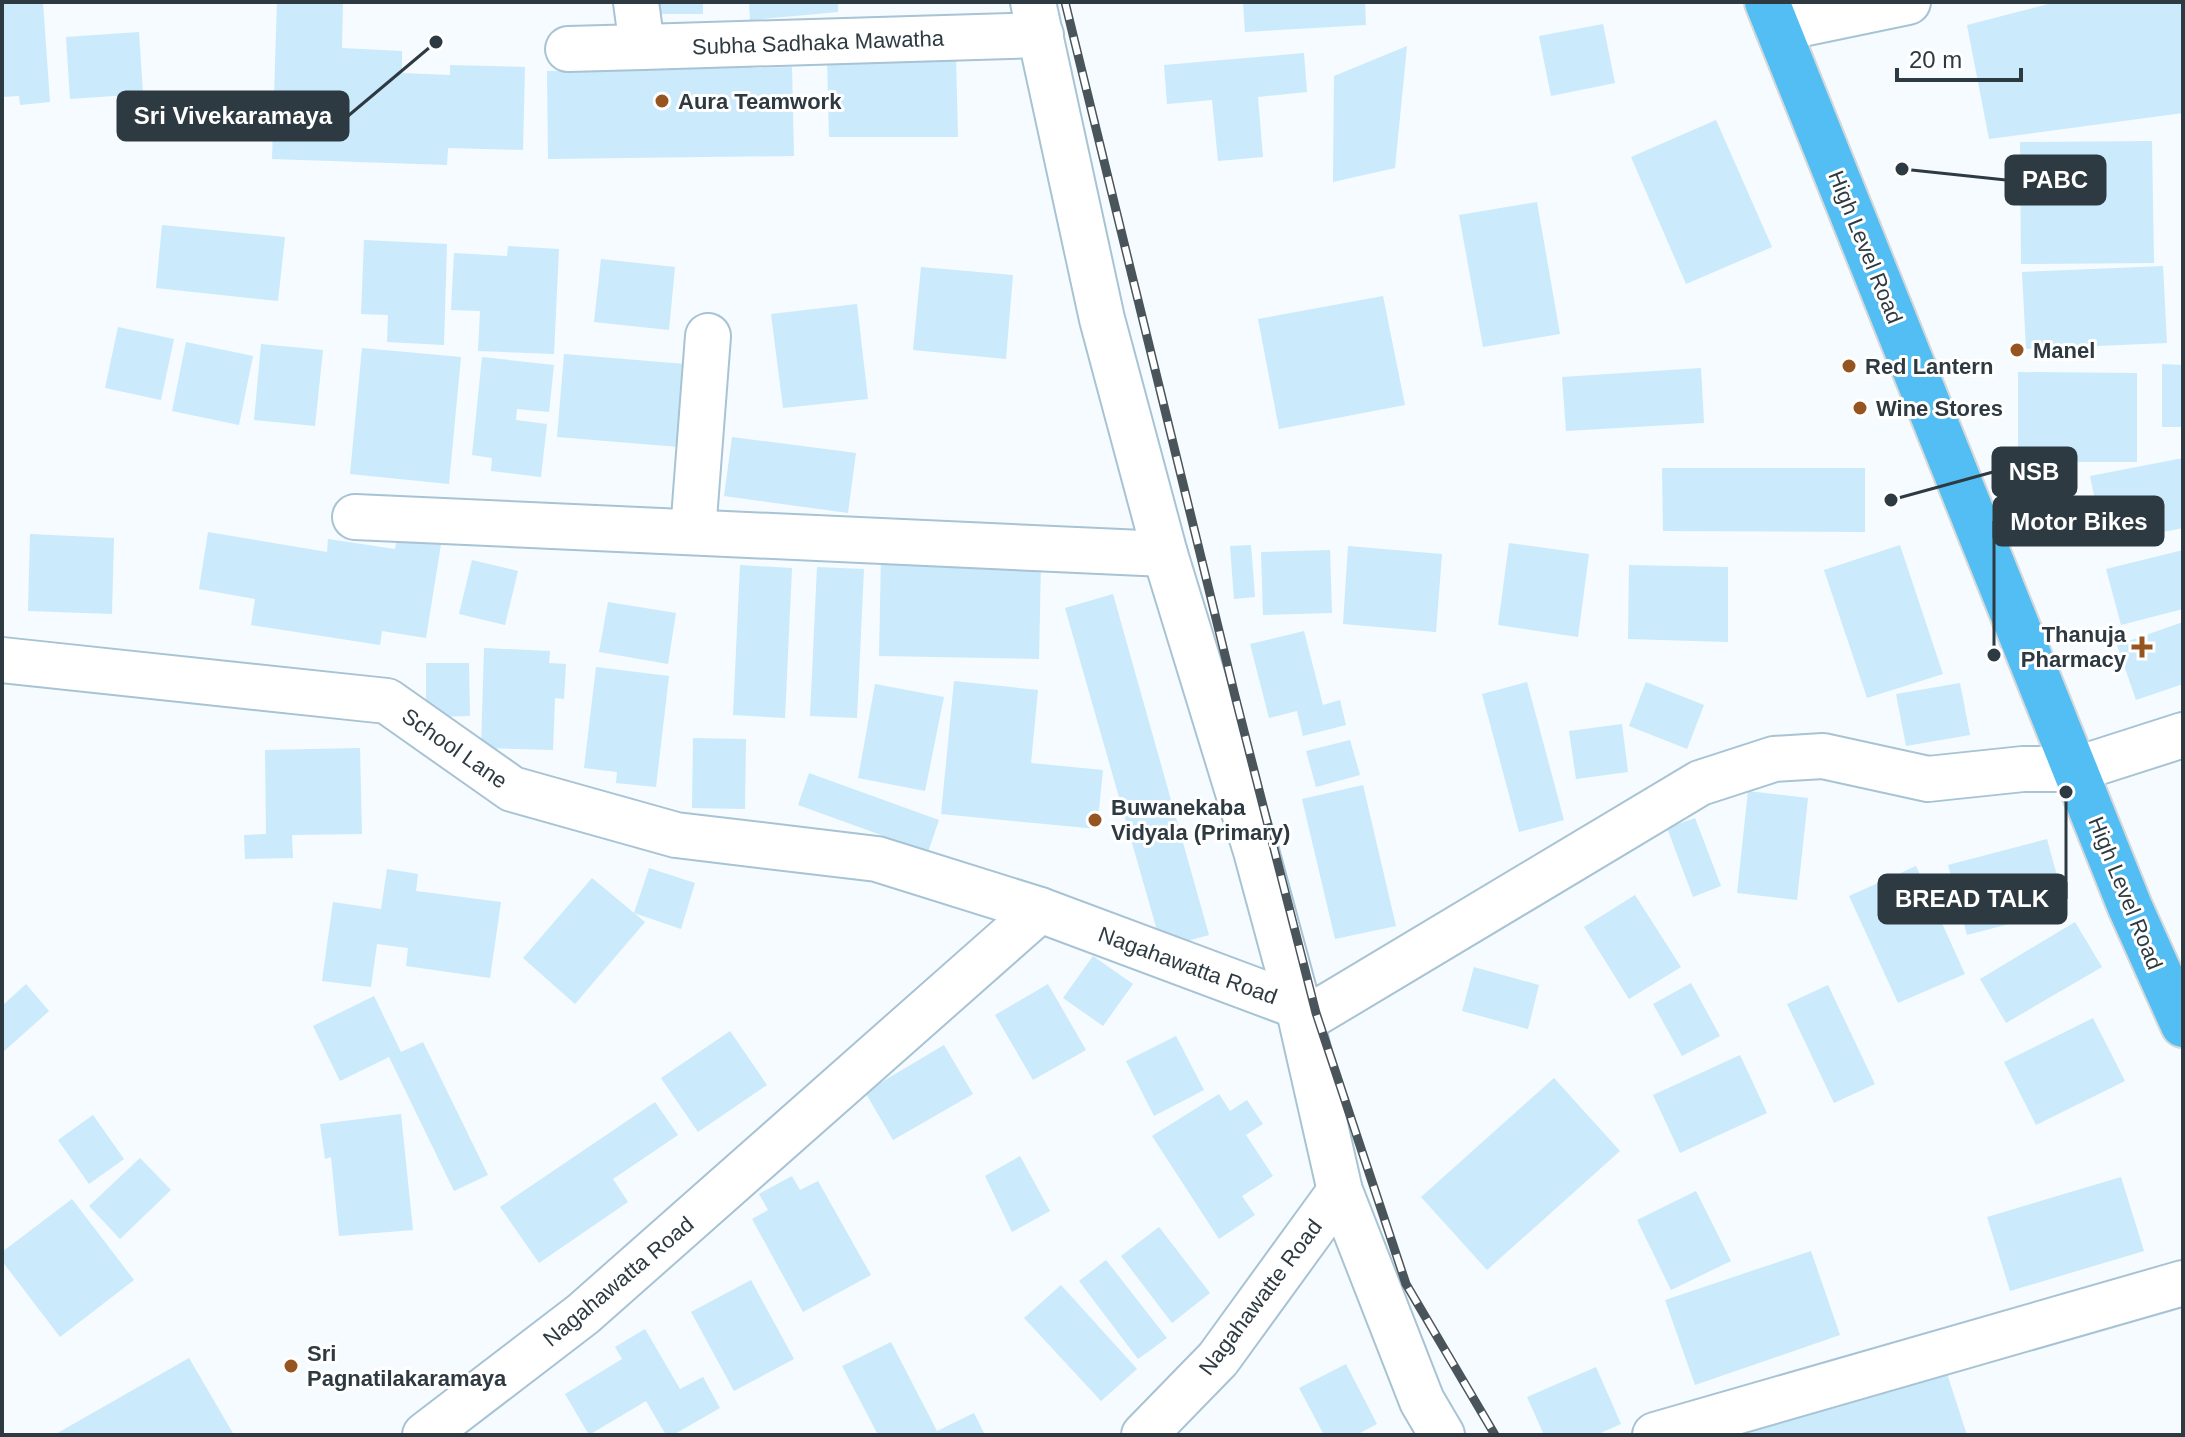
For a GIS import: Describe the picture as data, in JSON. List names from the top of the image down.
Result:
{
  "streets": {
    "highway": ["High Level Road"],
    "street": [
      "Subha Sadhaka Mawatha",
      "School Lane",
      "Nagahawatta Road",
      "Nagahawatte Road"
    ]
  },
  "crossings": [
    ["High Level Road", "Nagahawatta Road"],
    ["School Lane", "Nagahawatta Road"]
  ],
  "places": {
    "other": [
      "Sri Vivekaramaya",
      "Aura Teamwork",
      "PABC",
      "Manel",
      "Red Lantern",
      "Wine Stores",
      "NSB",
      "Motor Bikes",
      "BREAD TALK",
      "Buwanekaba Vidyala (Primary)",
      "Sri Pagnatilakaramaya"
    ],
    "health": ["Thanuja Pharmacy"]
  },
  "scale_bar": "20 m"
}
